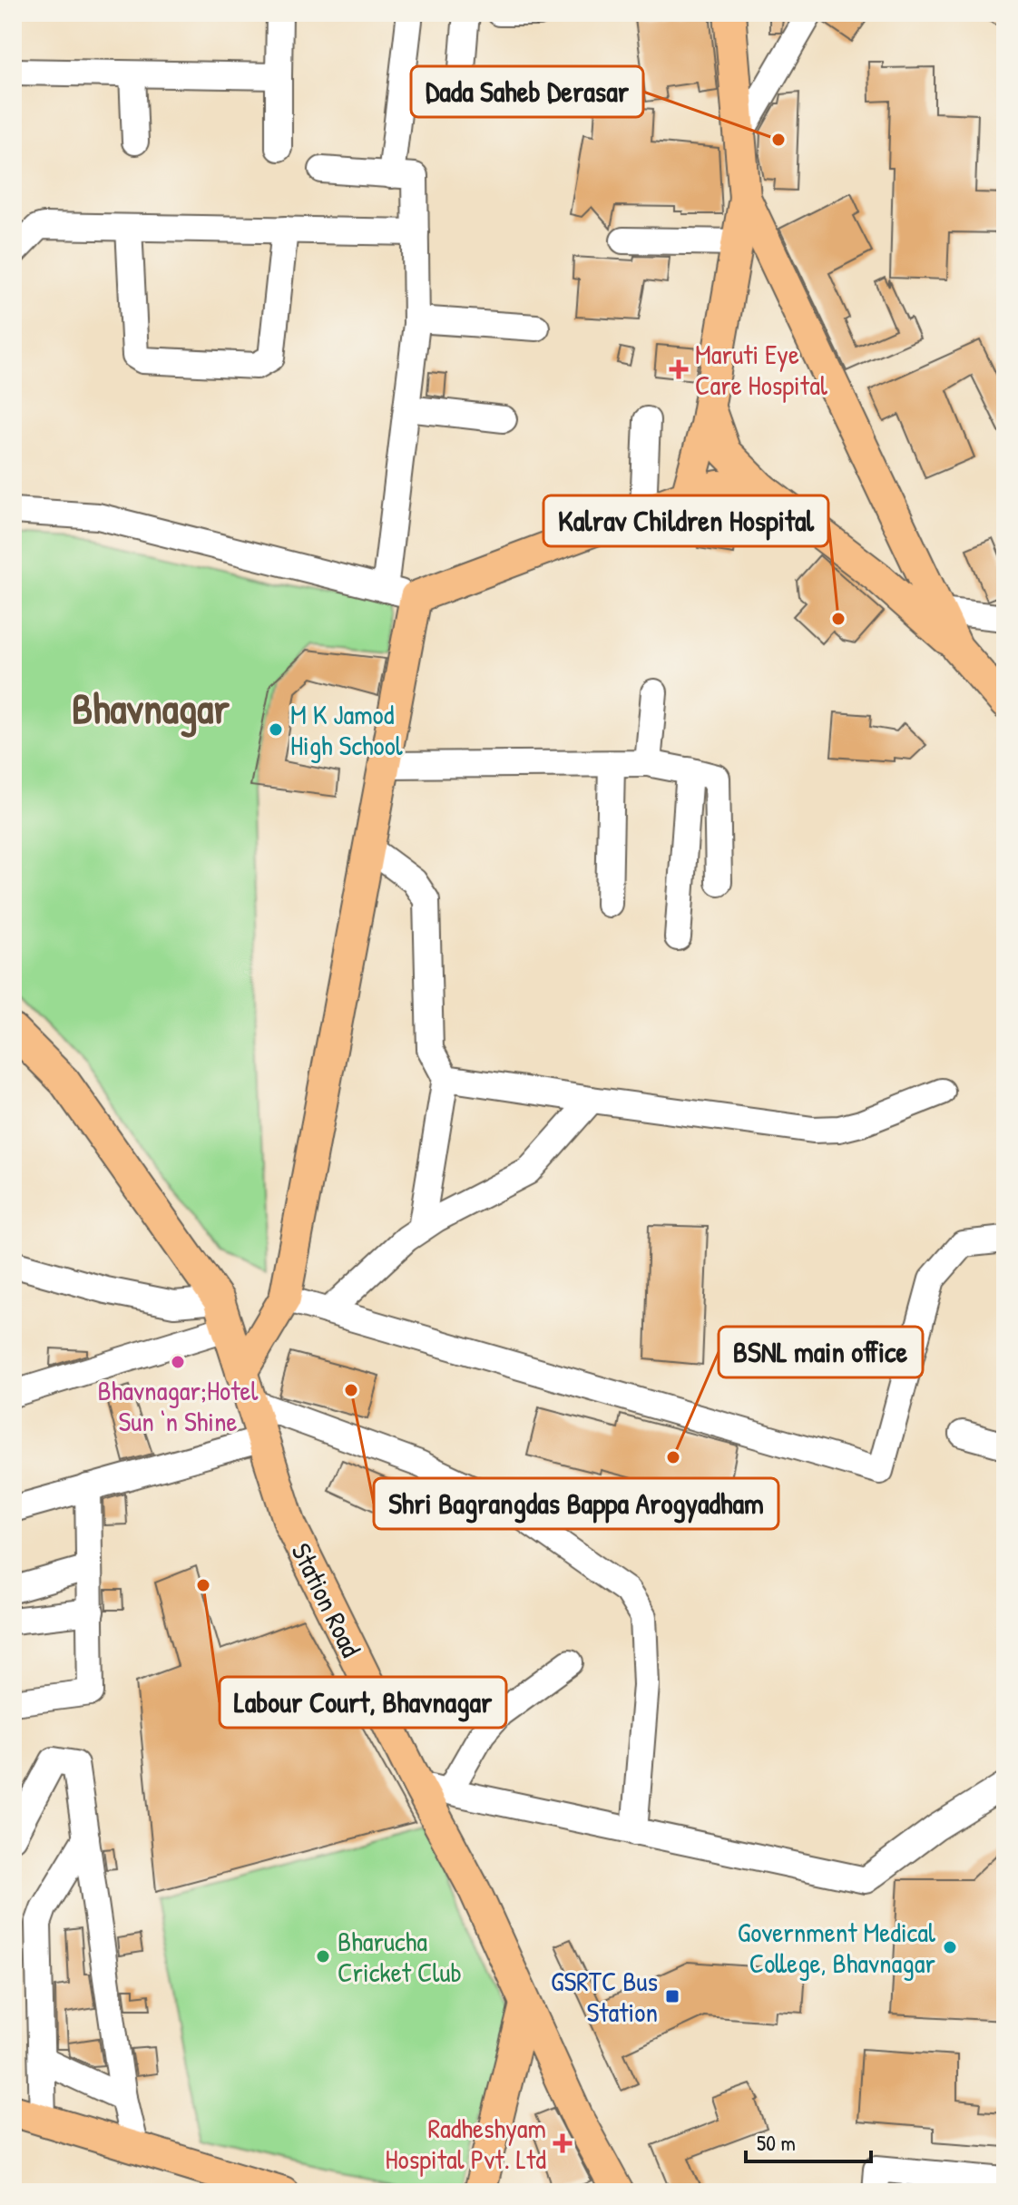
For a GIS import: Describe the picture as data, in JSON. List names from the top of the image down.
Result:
{
  "streets": {
    "main road": ["Station Road"]
  },
  "districts": ["Bhavnagar"],
  "places": {
    "other": [
      "Dada Saheb Derasar",
      "Kalrav Children Hospital",
      "M K Jamod High School",
      "Bhavnagar;Hotel Sun ‘n Shine",
      "Shri Bagrangdas Bappa Arogyadham",
      "BSNL main office",
      "Labour Court, Bhavnagar",
      "Government Medical College, Bhavnagar",
      "Bharucha Cricket Club"
    ],
    "health": ["Maruti Eye Care Hospital", "Radheshyam Hospital Pvt. Ltd"],
    "transit": ["GSRTC Bus Station"]
  },
  "scale_bar": "50 m"
}
